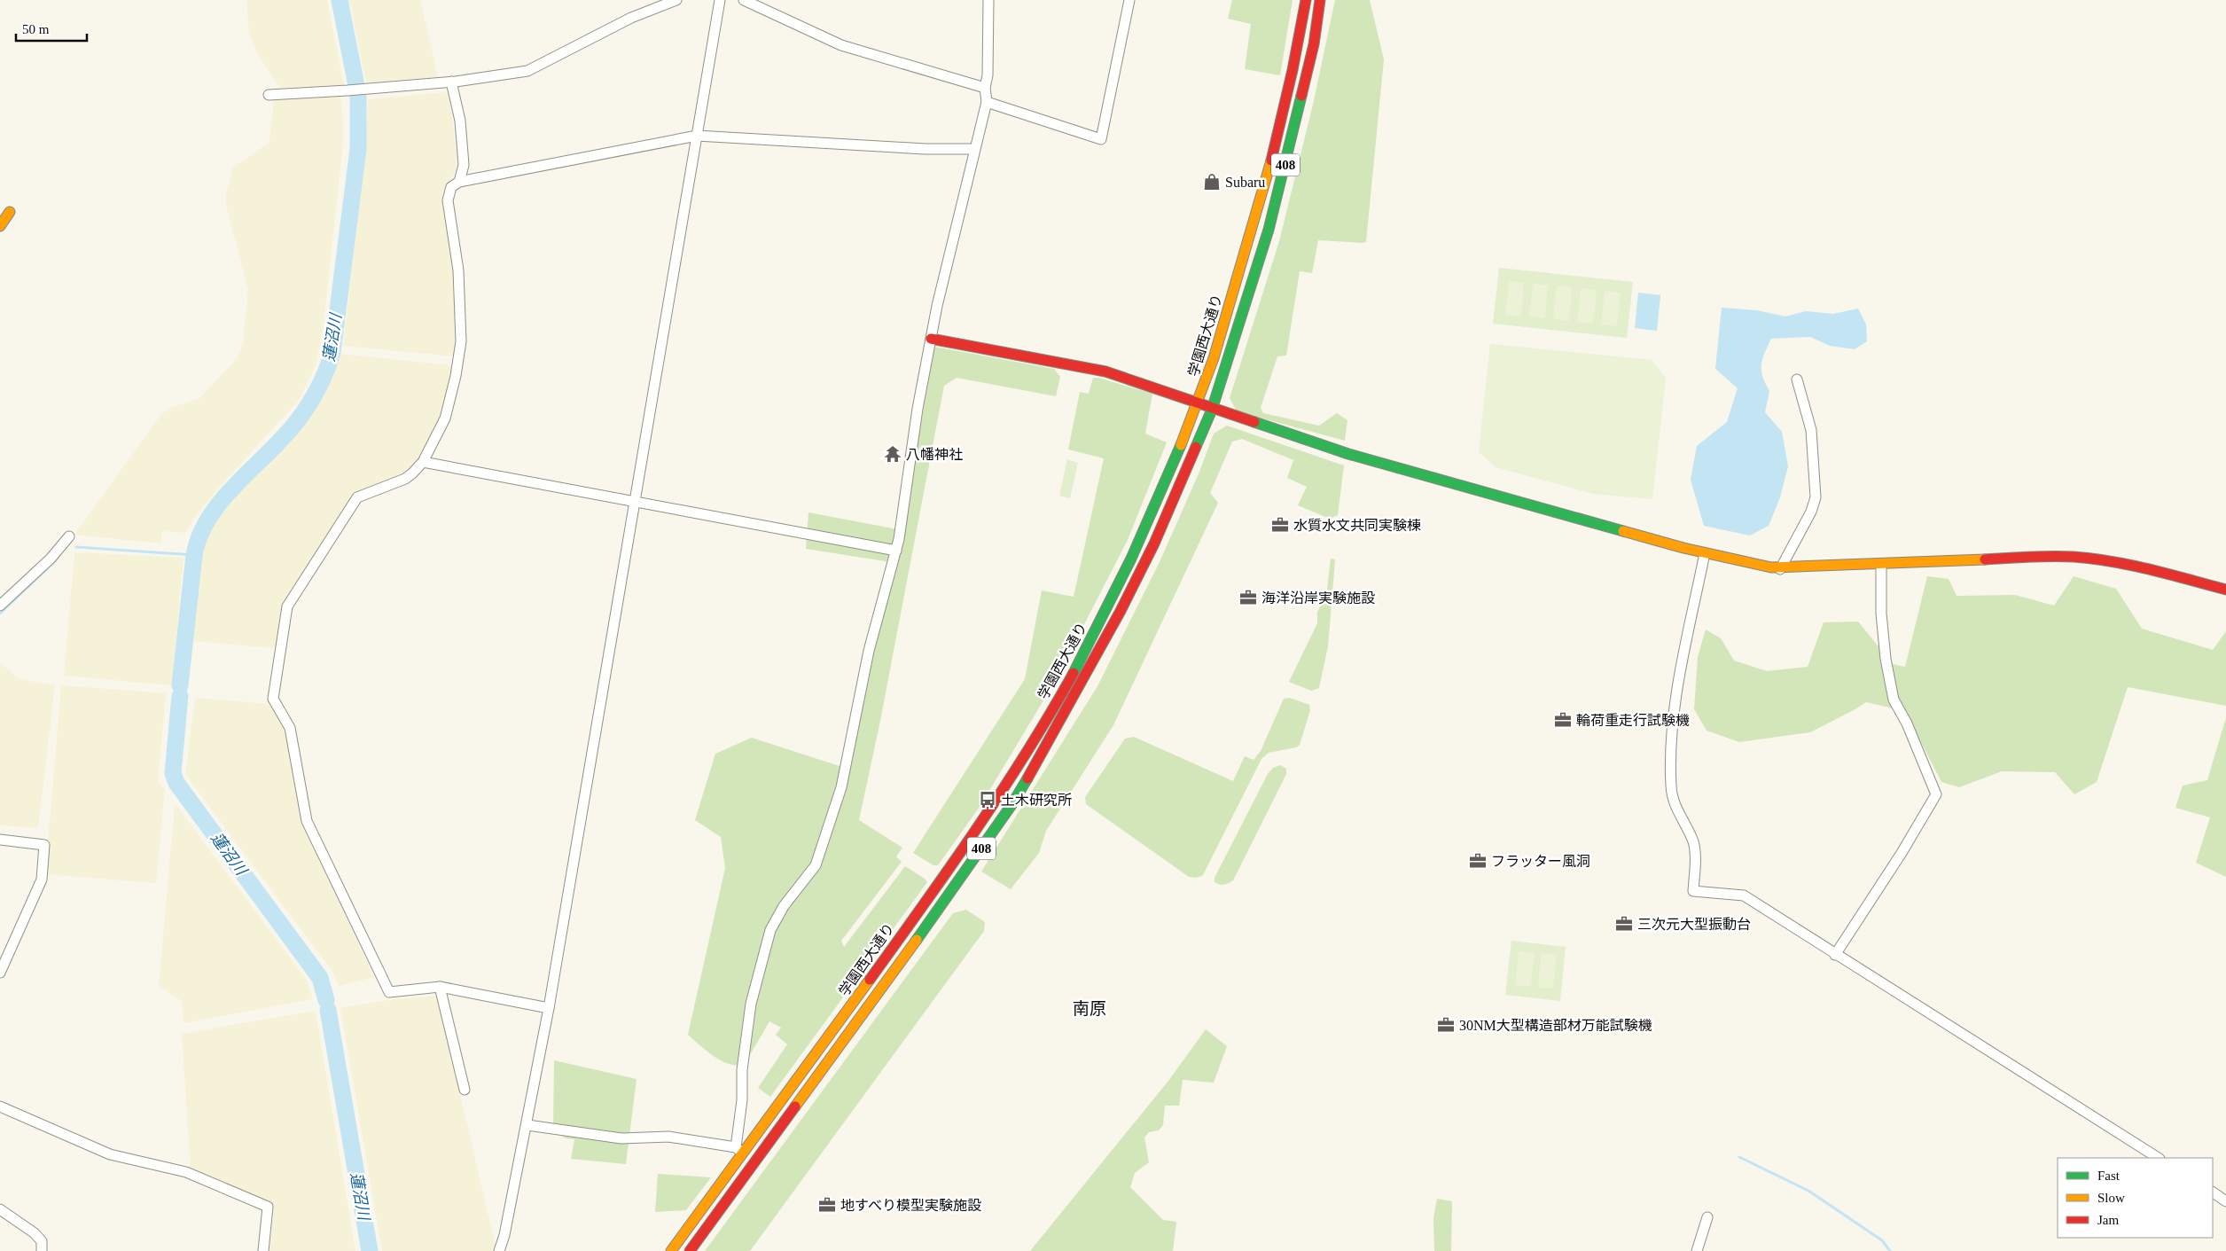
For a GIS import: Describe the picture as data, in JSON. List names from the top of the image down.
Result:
{
  "streets": {
    "main road": ["408", "学園西大通り"]
  },
  "districts": ["南原"],
  "water": ["蓮沼川"],
  "places": {
    "shop": ["Subaru"],
    "temple": ["八幡神社"],
    "office": [
      "水質水文共同実験棟",
      "海洋沿岸実験施設",
      "輪荷重走行試験機",
      "フラッター風洞",
      "三次元大型振動台",
      "30NM大型構造部材万能試験機",
      "地すべり模型実験施設"
    ],
    "bus stop": ["土木研究所"]
  },
  "legend": ["Fast", "Slow", "Jam"],
  "scale_bar": "50 m"
}
